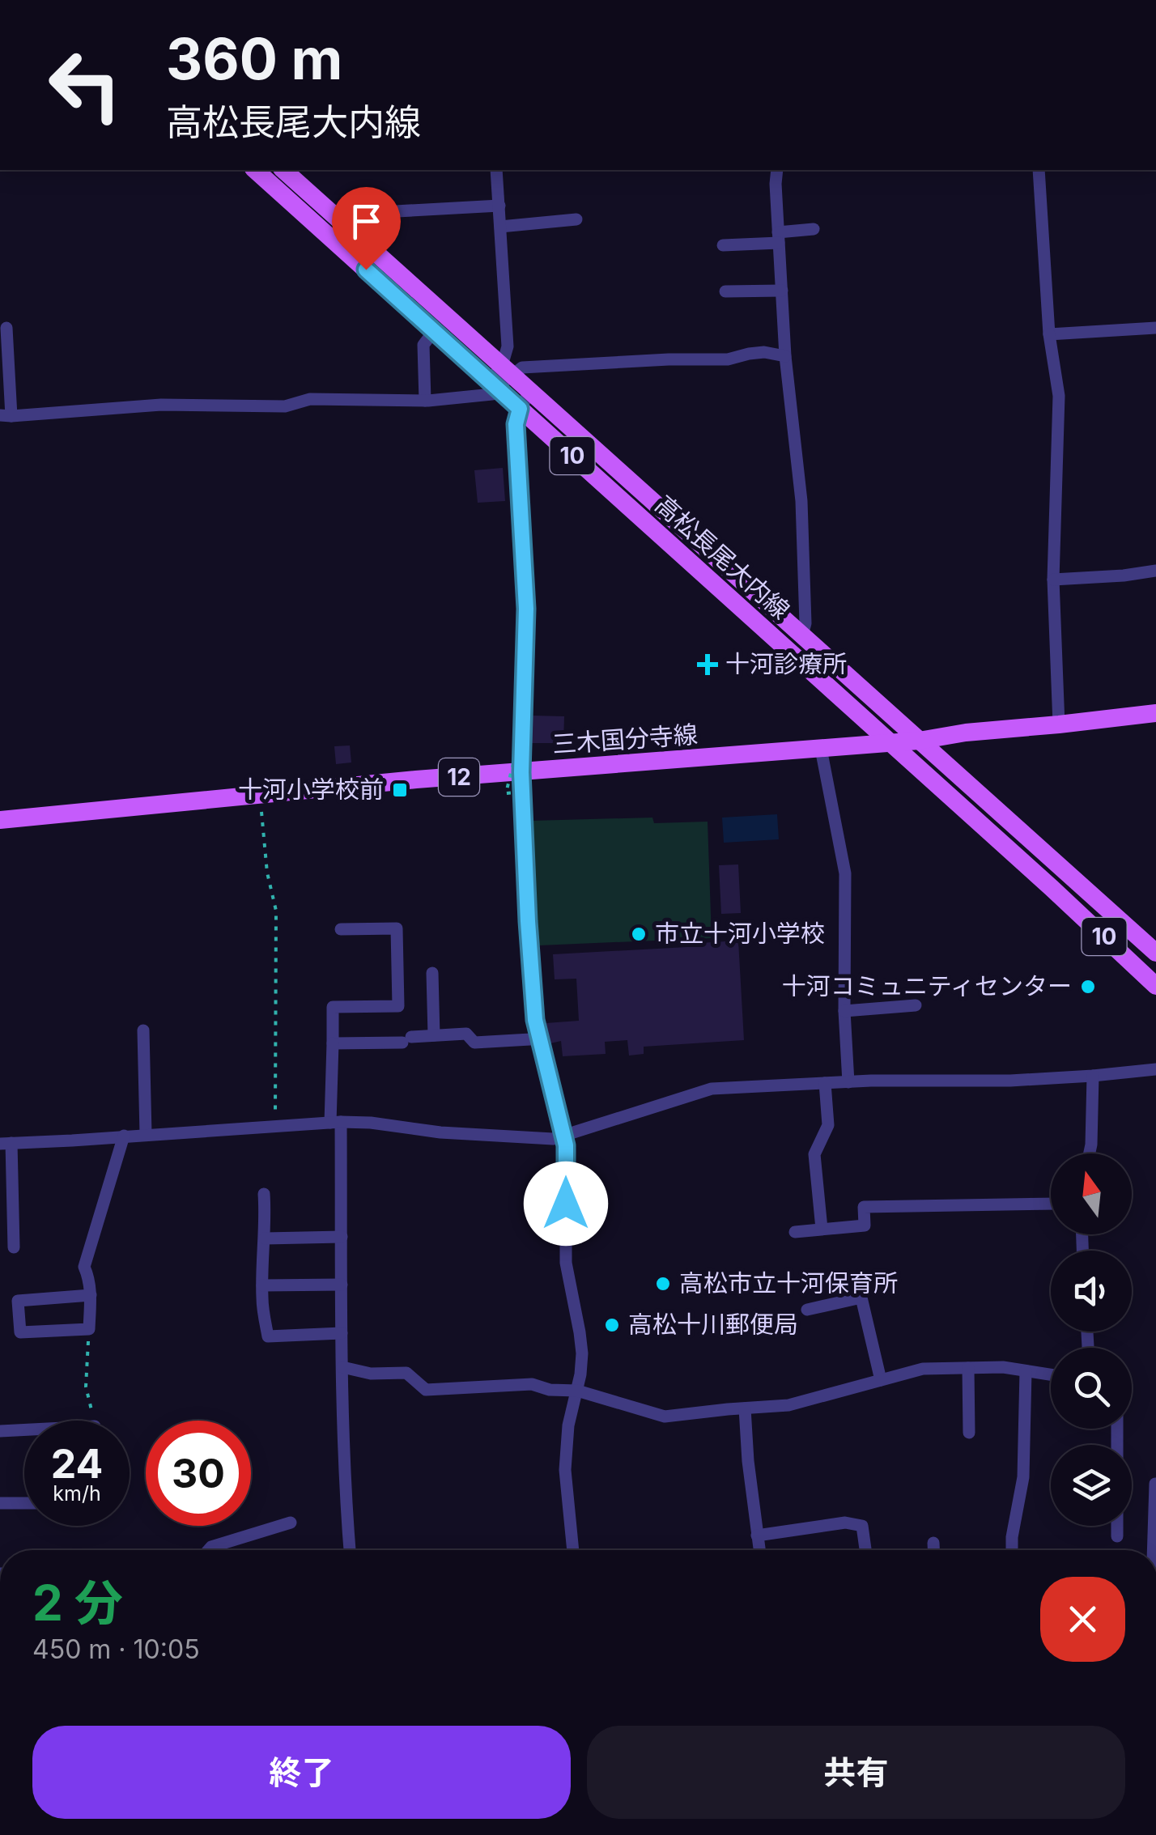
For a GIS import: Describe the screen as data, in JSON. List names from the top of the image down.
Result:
{
  "streets": {
    "main road": [
      "10",
      "高松長尾大内線",
      "三木国分寺線",
      "12"
    ]
  },
  "crossings": [
    ["高松長尾大内線", "三木国分寺線"]
  ],
  "places": {
    "health": ["十河診療所"],
    "transit": ["十河小学校前"],
    "other": [
      "市立十河小学校",
      "十河コミュニティセンター",
      "高松市立十河保育所",
      "高松十川郵便局"
    ]
  },
  "north": "top",
  "page": {
    "turn": ["360 m", "高松長尾大内線"],
    "speed": "24 km/h",
    "limit": "30",
    "heading": ["2 分", "450 m · 10:05"],
    "buttons": ["終了", "共有"]
  }
}
